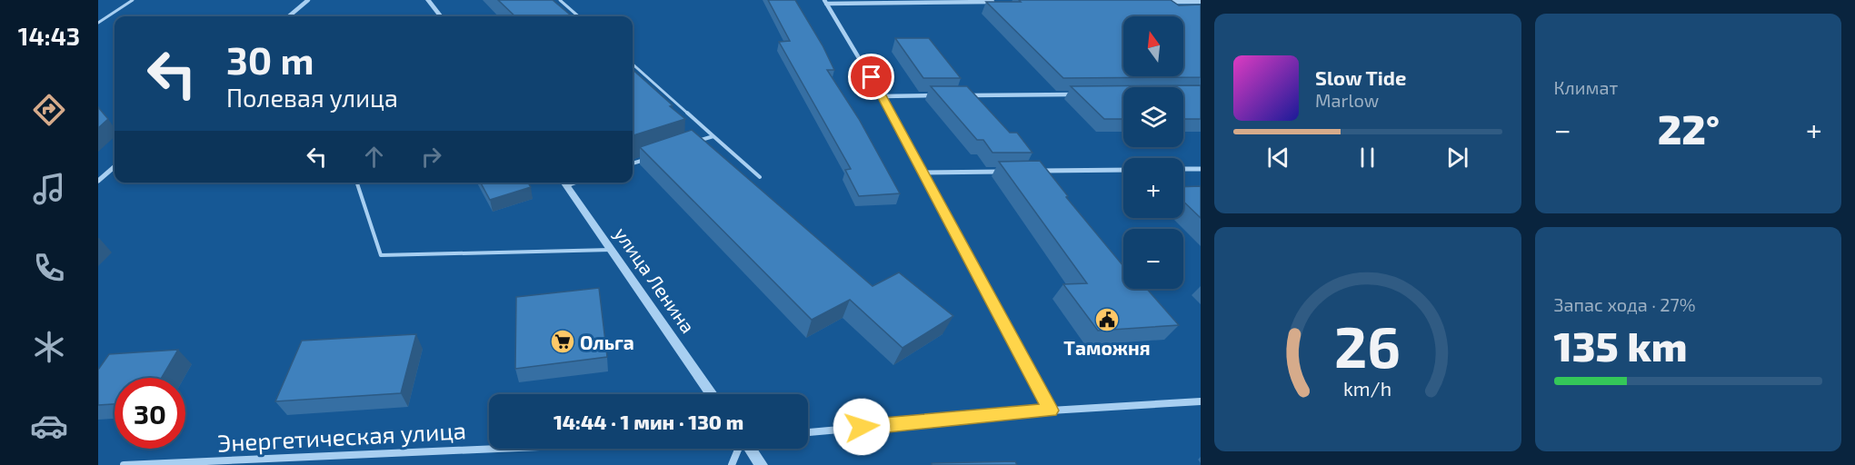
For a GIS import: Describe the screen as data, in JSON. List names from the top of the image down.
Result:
{
  "streets": {
    "street": ["улица Ленина", "Энергетическая улица"]
  },
  "places": {
    "public building": ["Таможня"],
    "supermarket": ["Ольга"]
  },
  "north": "top",
  "page": {
    "tabs": "14:43",
    "tile": [
      "Климат",
      ["Запас хода · 27%", "135 km"]
    ],
    "map_buttons": ["+", "−"],
    "turn": ["30 m", "Полевая улица"],
    "song": ["Slow Tide", "Marlow"],
    "heat": ["−", "22°", "+"],
    "limit": "30",
    "trip": "14:44 · 1 мин · 130 m",
    "gauge": ["26", "km/h"]
  }
}
